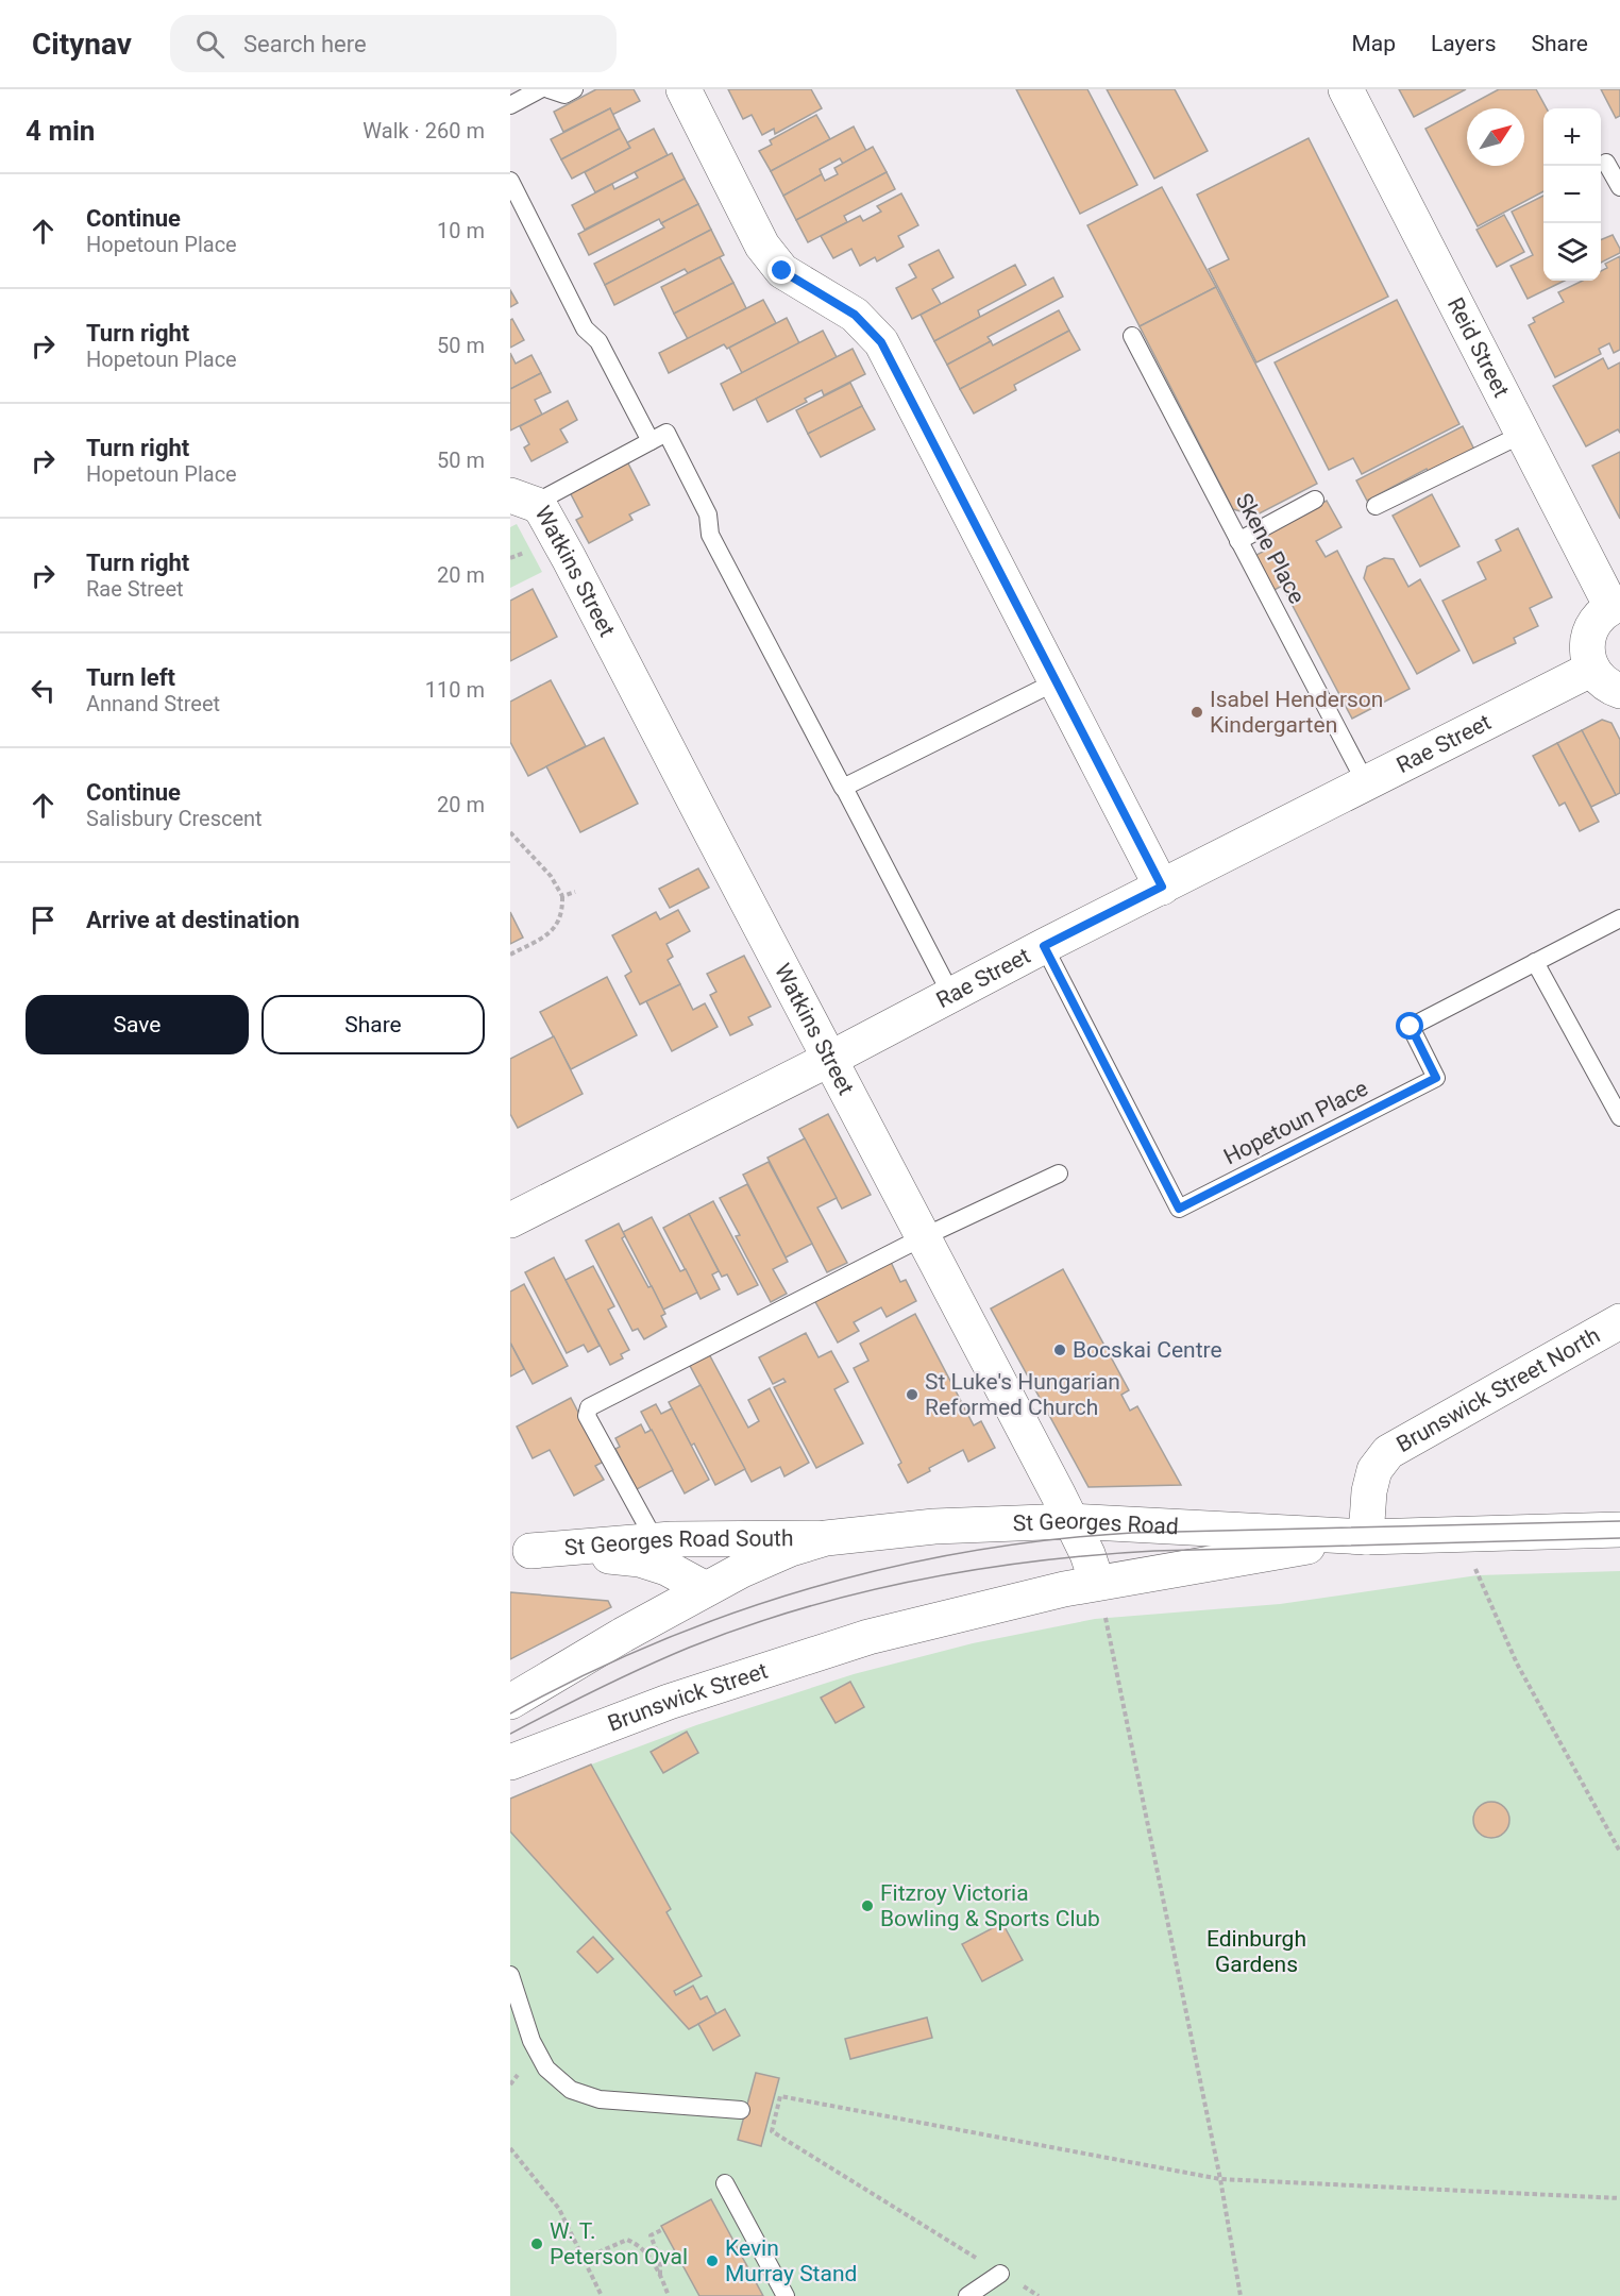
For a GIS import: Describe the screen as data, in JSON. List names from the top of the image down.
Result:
{
  "streets": {
    "main road": [
      "Reid Street",
      "Watkins Street",
      "Rae Street",
      "Brunswick Street North",
      "St Georges Road",
      "St Georges Road South",
      "Brunswick Street"
    ],
    "lane": ["Skene Place", "Hopetoun Place"]
  },
  "crossings": [
    ["Skene Place", "Rae Street"],
    ["Watkins Street", "Rae Street"],
    ["Watkins Street", "St Georges Road"],
    ["Rae Street", "Hopetoun Place"],
    ["Brunswick Street North", "St Georges Road"],
    ["St Georges Road", "St Georges Road South"],
    ["St Georges Road", "Brunswick Street"]
  ],
  "parks": ["Edinburgh Gardens"],
  "places": [
    "Isabel Henderson Kindergarten",
    "Bocskai Centre",
    "St Luke's Hungarian Reformed Church",
    "Fitzroy Victoria Bowling & Sports Club",
    "W. T. Peterson Oval",
    "Kevin Murray Stand"
  ],
  "north": "top right",
  "page": {
    "header": "Citynav",
    "search": "Search here",
    "nav": ["Map", "Layers", "Share"],
    "heading": ["4 min", "Walk · 260 m"],
    "map_buttons": ["+", "−"],
    "list": [
      ["Continue", "Hopetoun Place", "10 m"],
      ["Turn right", "Hopetoun Place", "50 m"],
      ["Turn right", "Hopetoun Place", "50 m"],
      ["Turn right", "Rae Street", "20 m"],
      ["Turn left", "Annand Street", "110 m"],
      ["Continue", "Salisbury Crescent", "20 m"],
      "Arrive at destination"
    ],
    "buttons": ["Save", "Share"]
  }
}
